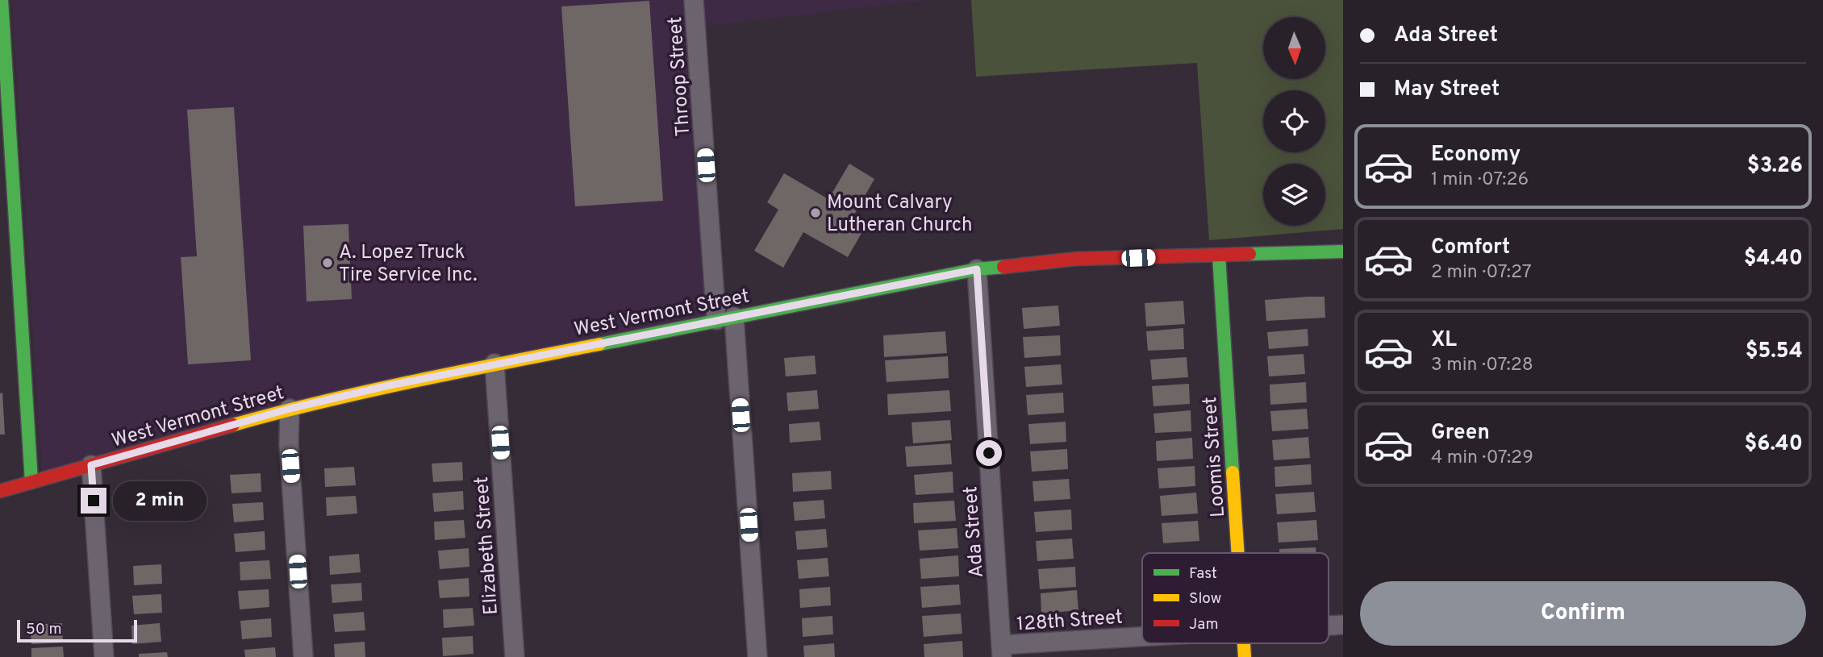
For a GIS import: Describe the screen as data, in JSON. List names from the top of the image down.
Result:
{
  "streets": {
    "street": [
      "Throop Street",
      "West Vermont Street",
      "Loomis Street",
      "Ada Street",
      "Elizabeth Street",
      "128th Street"
    ]
  },
  "crossings": [
    ["Throop Street", "West Vermont Street"],
    ["West Vermont Street", "Loomis Street"],
    ["West Vermont Street", "Ada Street"],
    ["West Vermont Street", "Elizabeth Street"],
    ["Ada Street", "128th Street"]
  ],
  "places": ["Mount Calvary Lutheran Church", "A. Lopez Truck Tire Service Inc."],
  "legend": ["Fast", "Slow", "Jam"],
  "scale_bar": "50 m",
  "north": "bottom",
  "page": {
    "banner": ["Ada Street", "May Street"],
    "list": [
      {
        "name": "Economy",
        "note": "1 min · 07:26",
        "value": "$3.26"
      },
      {
        "name": "Comfort",
        "note": "2 min · 07:27",
        "value": "$4.40"
      },
      {
        "name": "XL",
        "note": "3 min · 07:28",
        "value": "$5.54"
      },
      {
        "name": "Green",
        "note": "4 min · 07:29",
        "value": "$6.40"
      }
    ],
    "bubble": "2 min",
    "buttons": "Confirm",
    "scale": "50 m"
  }
}
